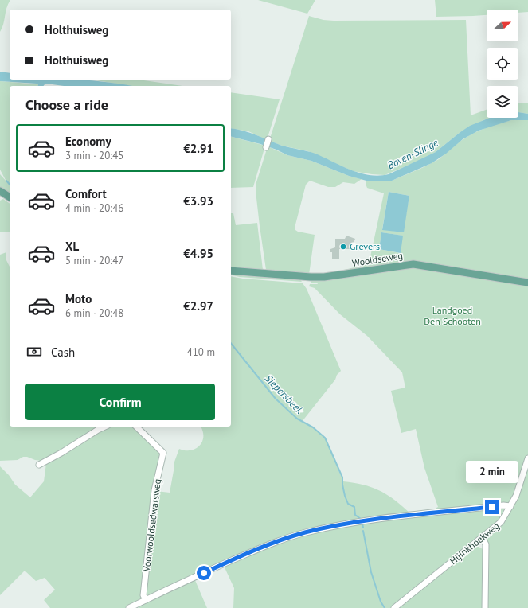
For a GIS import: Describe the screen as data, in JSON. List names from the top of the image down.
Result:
{
  "streets": {
    "main road": ["Wooldseweg"],
    "street": ["Voorwooldsedwarsweg", "Hijinkhoekweg"]
  },
  "water": ["Boven-Slinge", "Siepersbeek"],
  "parks": ["Landgoed Den Schooten"],
  "places": ["Grevers"],
  "north": "right",
  "page": {
    "banner": ["Holthuisweg", "Holthuisweg"],
    "heading": "Choose a ride",
    "list": [
      {
        "name": "Economy",
        "note": "3 min · 20:45",
        "value": "€2.91"
      },
      {
        "name": "Comfort",
        "note": "4 min · 20:46",
        "value": "€3.93"
      },
      {
        "name": "XL",
        "note": "5 min · 20:47",
        "value": "€4.95"
      },
      {
        "name": "Moto",
        "note": "6 min · 20:48",
        "value": "€2.97"
      }
    ],
    "pay": ["Cash", "410 m"],
    "buttons": "Confirm",
    "bubble": "2 min"
  }
}
